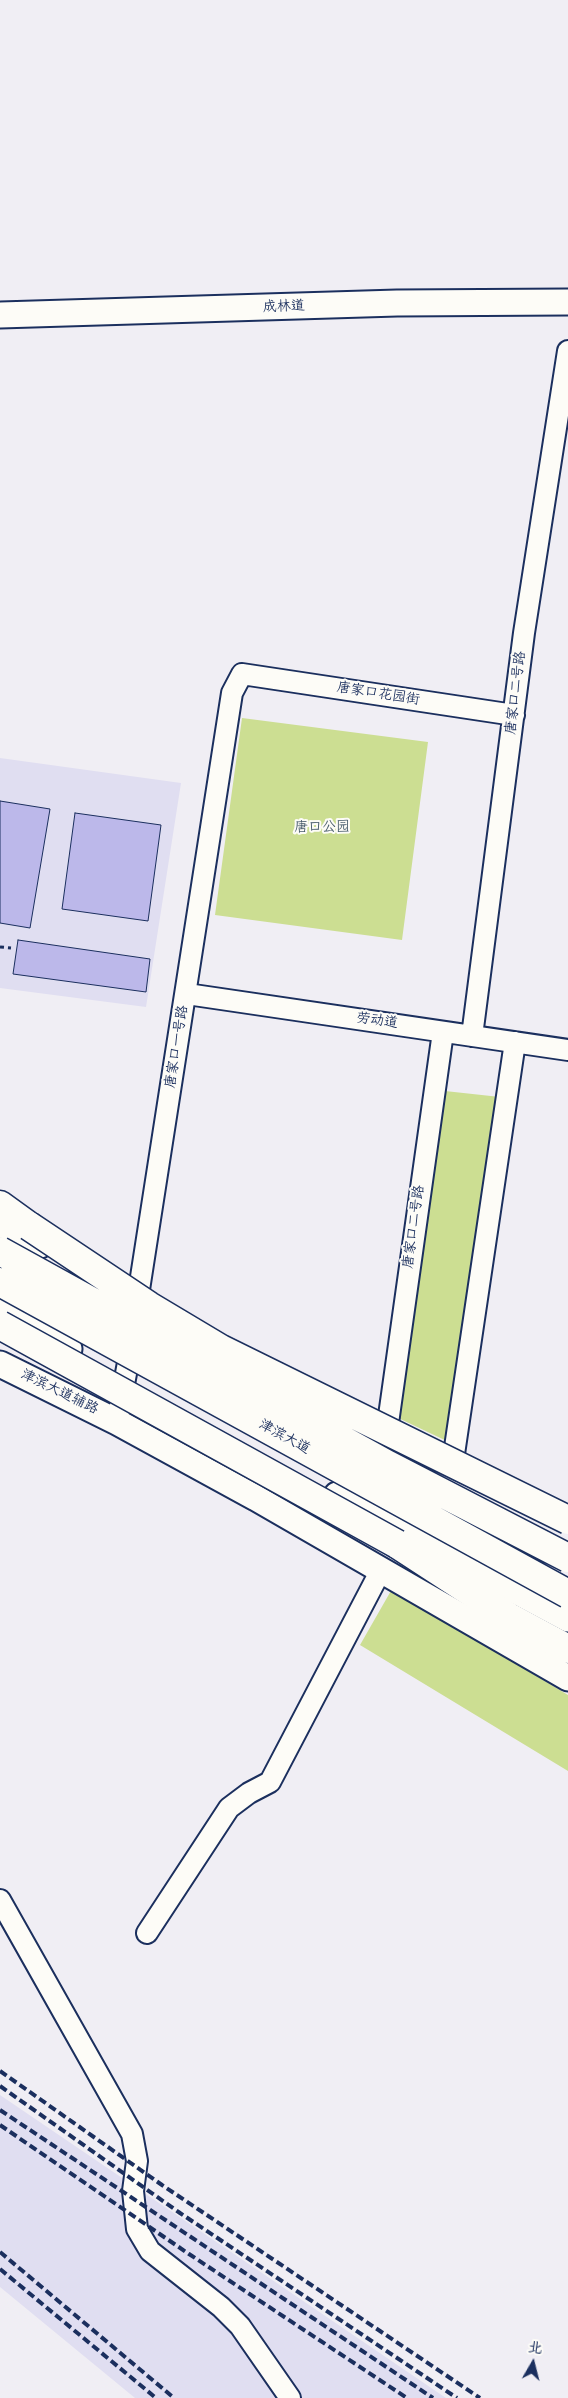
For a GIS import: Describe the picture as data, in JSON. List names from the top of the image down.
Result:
{
  "streets": {
    "highway": ["津滨大道"],
    "main road": ["成林道", "津滨大道辅路"],
    "street": [
      "唐家口二号路",
      "唐家口花园街",
      "劳动道",
      "唐家口一号路"
    ]
  },
  "crossings": [
    ["唐家口二号路", "唐家口花园街"],
    ["唐家口二号路", "劳动道"],
    ["唐家口花园街", "唐家口一号路"],
    ["劳动道", "唐家口一号路"],
    ["唐家口一号路", "津滨大道辅路"]
  ],
  "parks": ["唐口公园"],
  "north": "top"
}
